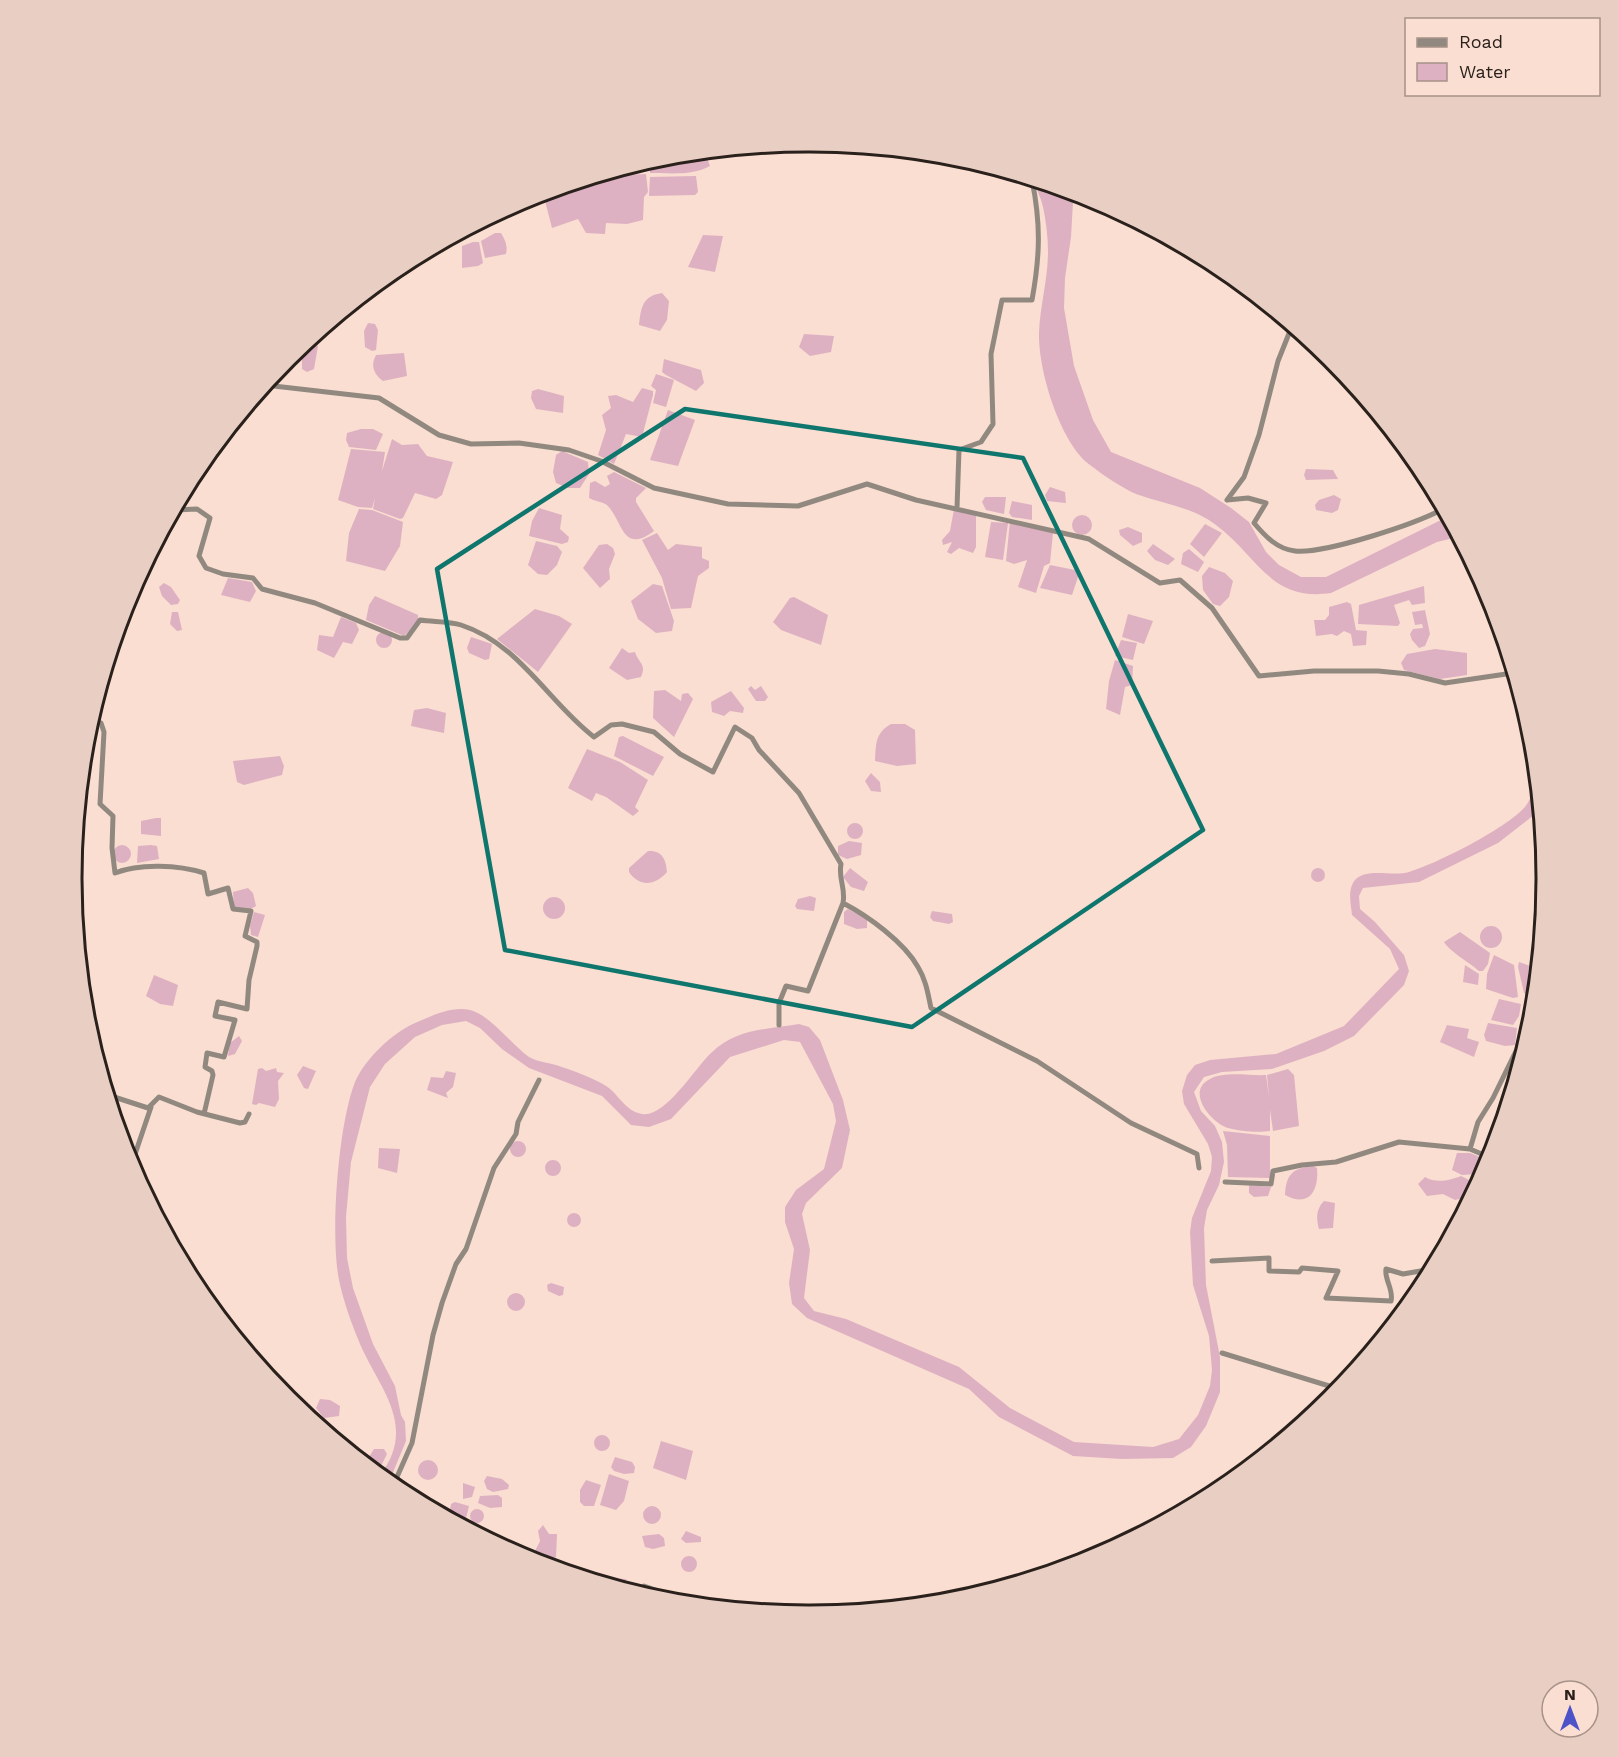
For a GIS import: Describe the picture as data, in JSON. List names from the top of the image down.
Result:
{
  "legend": ["Road", "Water"],
  "north": "top"
}
